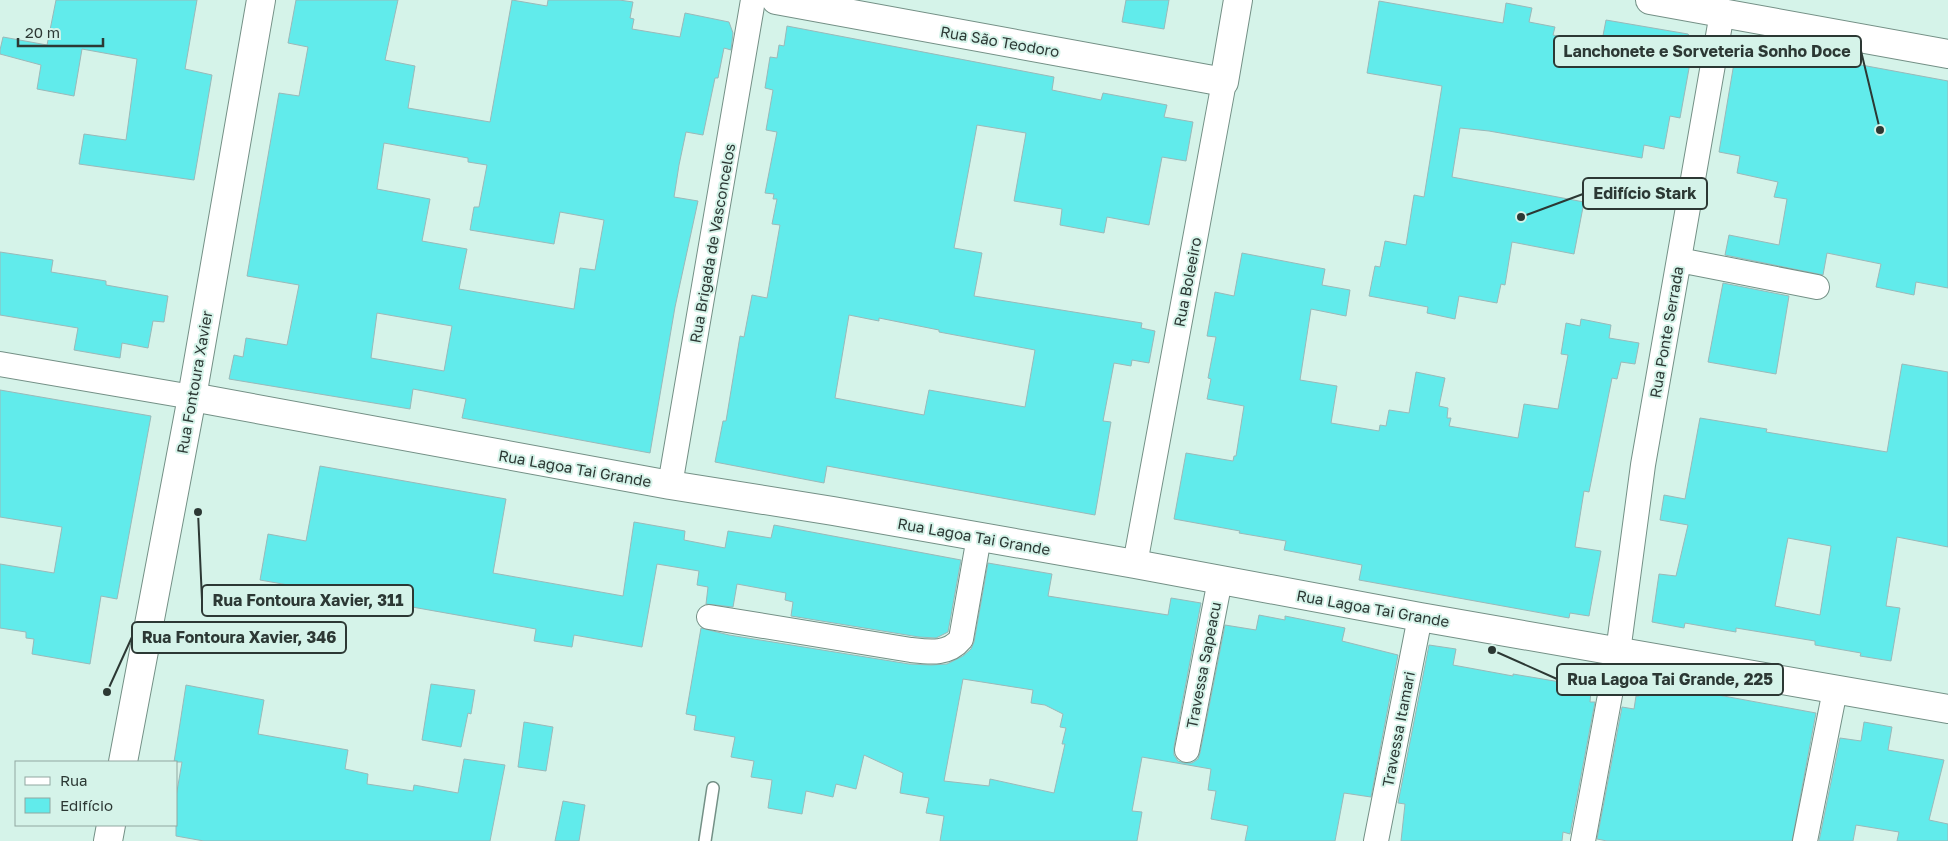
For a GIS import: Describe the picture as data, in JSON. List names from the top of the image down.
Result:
{
  "streets": {
    "street": [
      "Rua São Teodoro",
      "Rua Brigada de Vasconcelos",
      "Rua Boleeiro",
      "Rua Ponte Serrada",
      "Rua Fontoura Xavier",
      "Rua Lagoa Tai Grande",
      "Travessa Sapeacu",
      "Travessa Itamari"
    ]
  },
  "crossings": [
    ["Rua São Teodoro", "Rua Boleeiro"],
    ["Rua Brigada de Vasconcelos", "Rua Lagoa Tai Grande"],
    ["Rua Boleeiro", "Rua Lagoa Tai Grande"],
    ["Rua Ponte Serrada", "Rua Lagoa Tai Grande"],
    ["Rua Fontoura Xavier", "Rua Lagoa Tai Grande"],
    ["Rua Lagoa Tai Grande", "Travessa Sapeacu"],
    ["Rua Lagoa Tai Grande", "Travessa Itamari"]
  ],
  "places": [
    "Lanchonete e Sorveteria Sonho Doce",
    "Edifício Stark",
    "Rua Fontoura Xavier, 311",
    "Rua Lagoa Tai Grande, 225",
    "Rua Fontoura Xavier, 346"
  ],
  "legend": ["Rua", "Edifício"],
  "scale_bar": "20 m"
}
